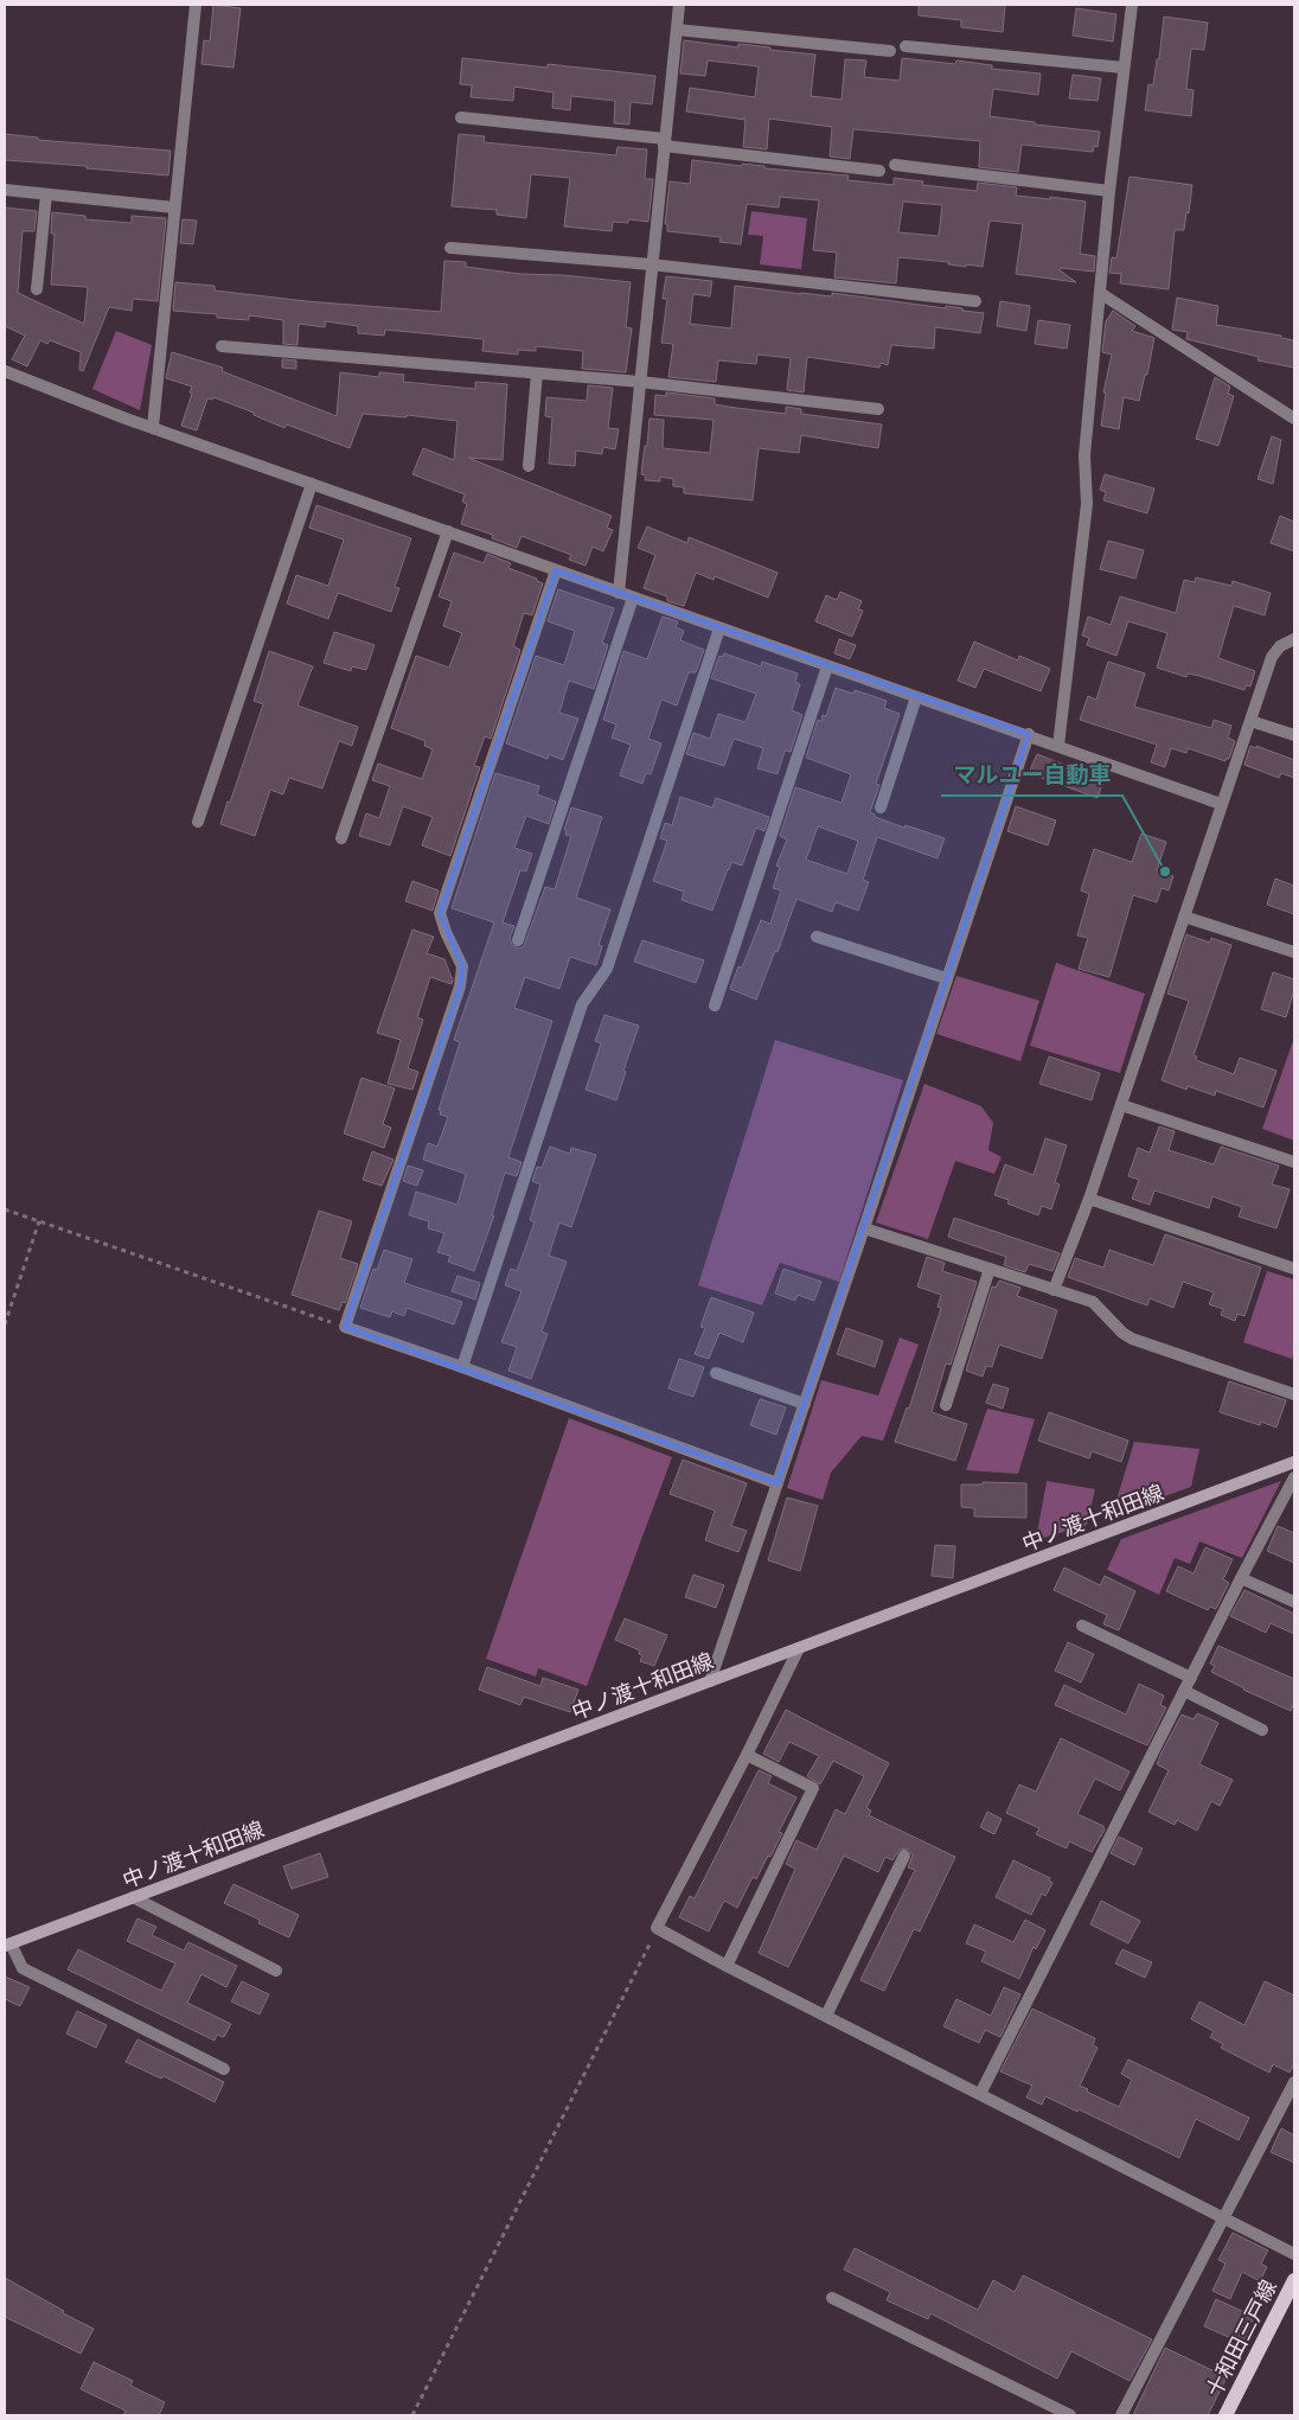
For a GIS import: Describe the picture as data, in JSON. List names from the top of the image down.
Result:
{
  "streets": {
    "main road": ["中ノ渡十和田線", "十和田三戸線"]
  },
  "places": ["マルユー自動車"]
}
